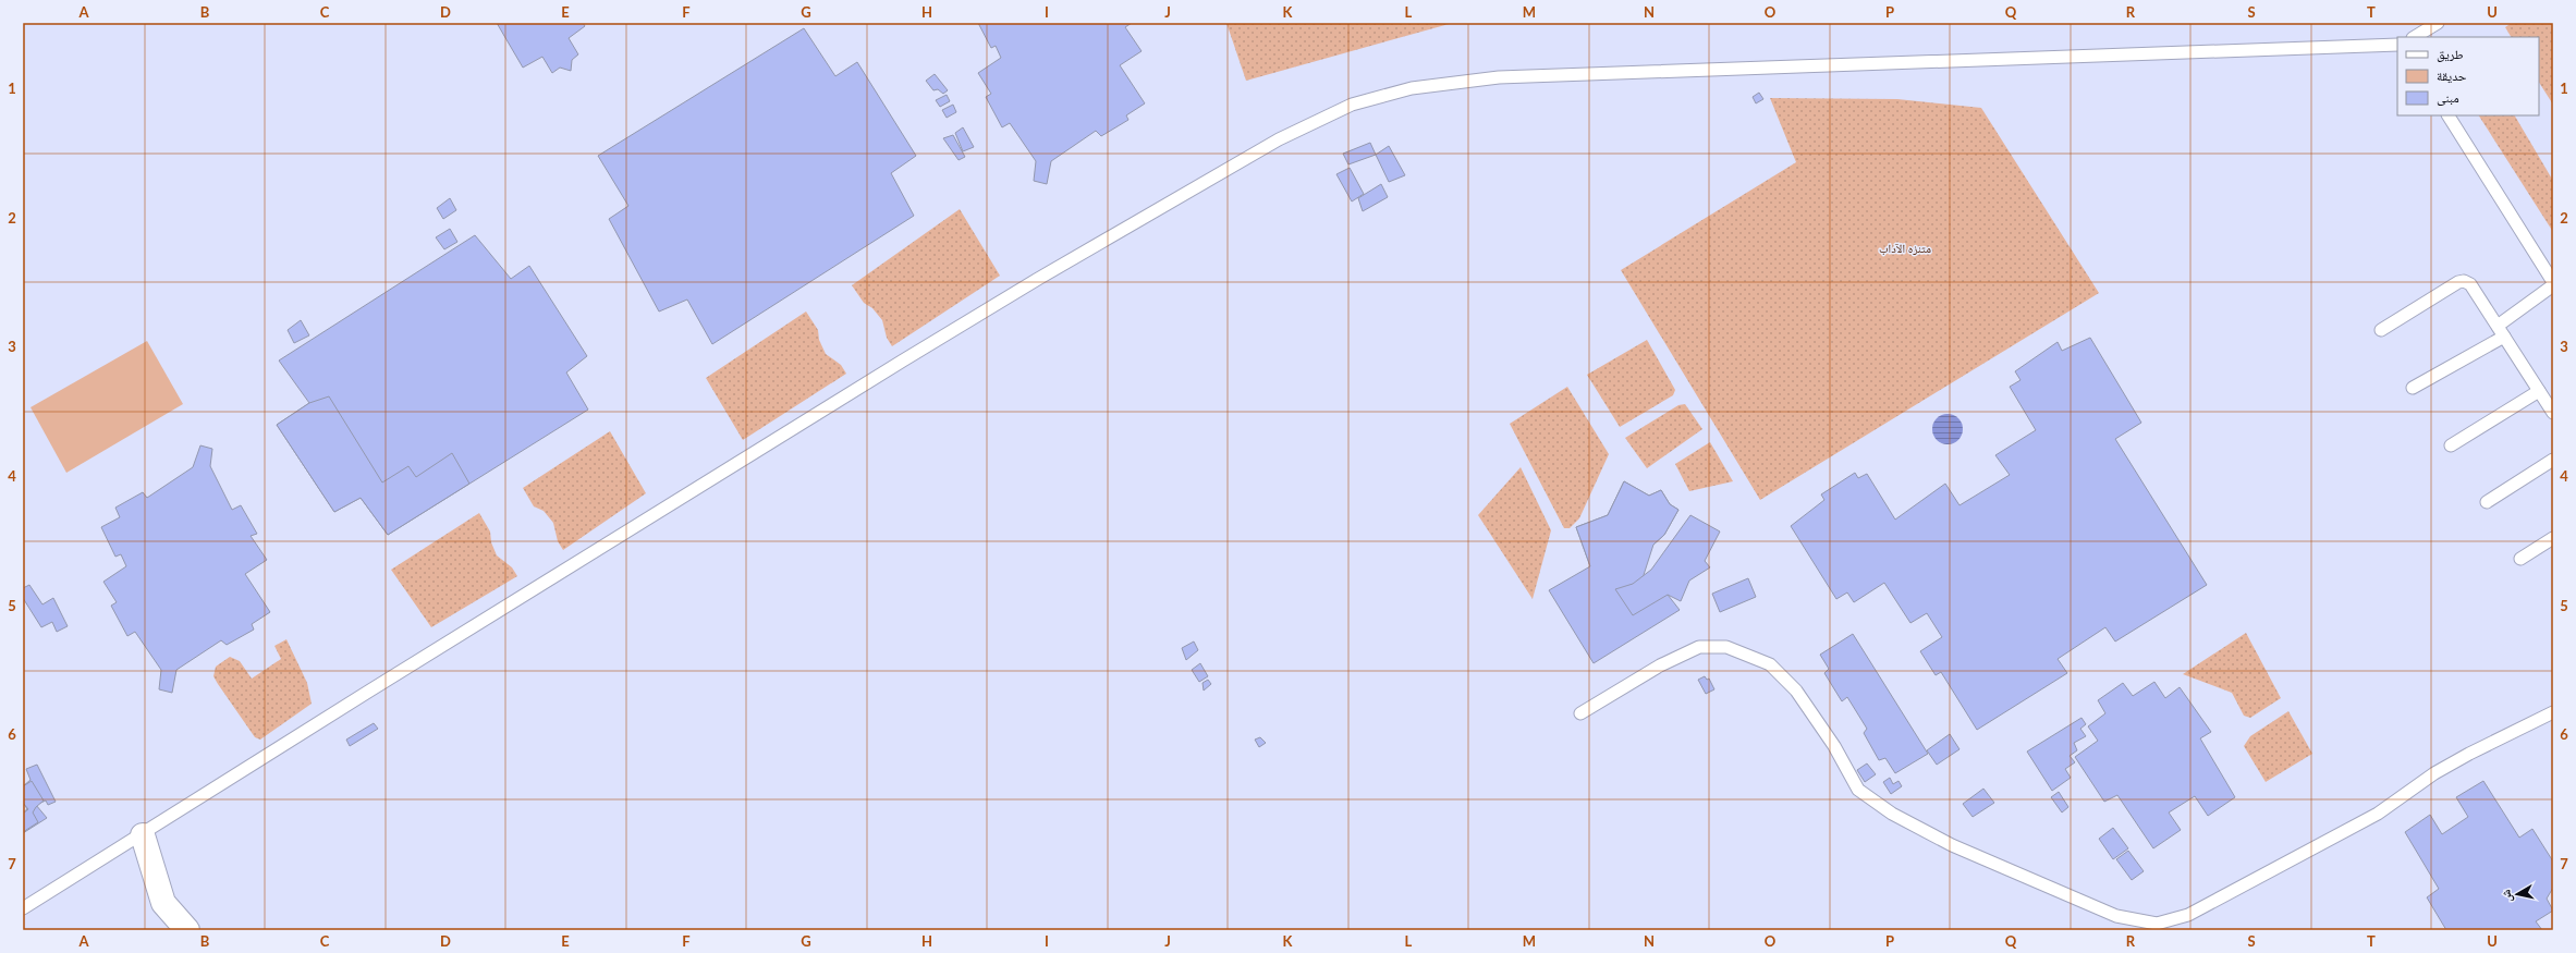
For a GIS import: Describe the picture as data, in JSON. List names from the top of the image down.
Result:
{
  "parks": ["متنزه الآداب"],
  "legend": ["طريق", "حديقة", "مبنى"],
  "north": "left",
  "grid": {
    "columns": [
      "A",
      "B",
      "C",
      "D",
      "E",
      "F",
      "G",
      "H",
      "I",
      "J",
      "K",
      "L",
      "M",
      "N",
      "O",
      "P",
      "Q",
      "R",
      "S",
      "T",
      "U"
    ],
    "rows": [
      "1",
      "2",
      "3",
      "4",
      "5",
      "6",
      "7"
    ]
  }
}
